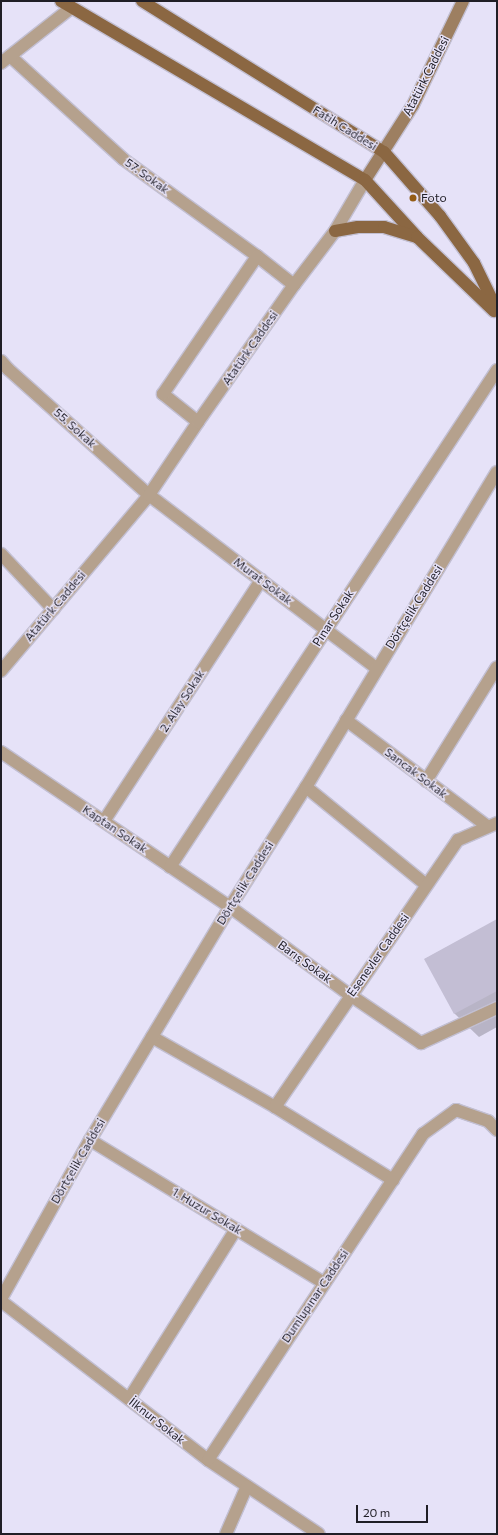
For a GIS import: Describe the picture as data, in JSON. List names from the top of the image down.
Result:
{
  "streets": {
    "main road": ["Atatürk Caddesi", "Fatih Caddesi"],
    "street": [
      "57. Sokak",
      "55. Sokak",
      "Murat Sokak",
      "Dörtçelik Caddesi",
      "Pınar Sokak",
      "2. Alay Sokak",
      "Sancak Sokak",
      "Kaptan Sokak",
      "Esenevler Caddesi",
      "Barış Sokak",
      "1. Huzur Sokak",
      "Dumlupınar Caddesi",
      "İlknur Sokak"
    ]
  },
  "crossings": [
    ["Atatürk Caddesi", "Fatih Caddesi"],
    ["Atatürk Caddesi", "57. Sokak"],
    ["Atatürk Caddesi", "55. Sokak"],
    ["Atatürk Caddesi", "Murat Sokak"],
    ["55. Sokak", "Murat Sokak"],
    ["Murat Sokak", "Dörtçelik Caddesi"],
    ["Murat Sokak", "Pınar Sokak"],
    ["Murat Sokak", "2. Alay Sokak"],
    ["Dörtçelik Caddesi", "Sancak Sokak"],
    ["Dörtçelik Caddesi", "Kaptan Sokak"],
    ["Dörtçelik Caddesi", "Barış Sokak"],
    ["Dörtçelik Caddesi", "1. Huzur Sokak"],
    ["Dörtçelik Caddesi", "İlknur Sokak"],
    ["Pınar Sokak", "Kaptan Sokak"],
    ["2. Alay Sokak", "Kaptan Sokak"],
    ["Sancak Sokak", "Esenevler Caddesi"],
    ["Kaptan Sokak", "Barış Sokak"],
    ["Esenevler Caddesi", "Barış Sokak"],
    ["1. Huzur Sokak", "Dumlupınar Caddesi"],
    ["Dumlupınar Caddesi", "İlknur Sokak"]
  ],
  "places": ["Foto"],
  "scale_bar": "20 m"
}
